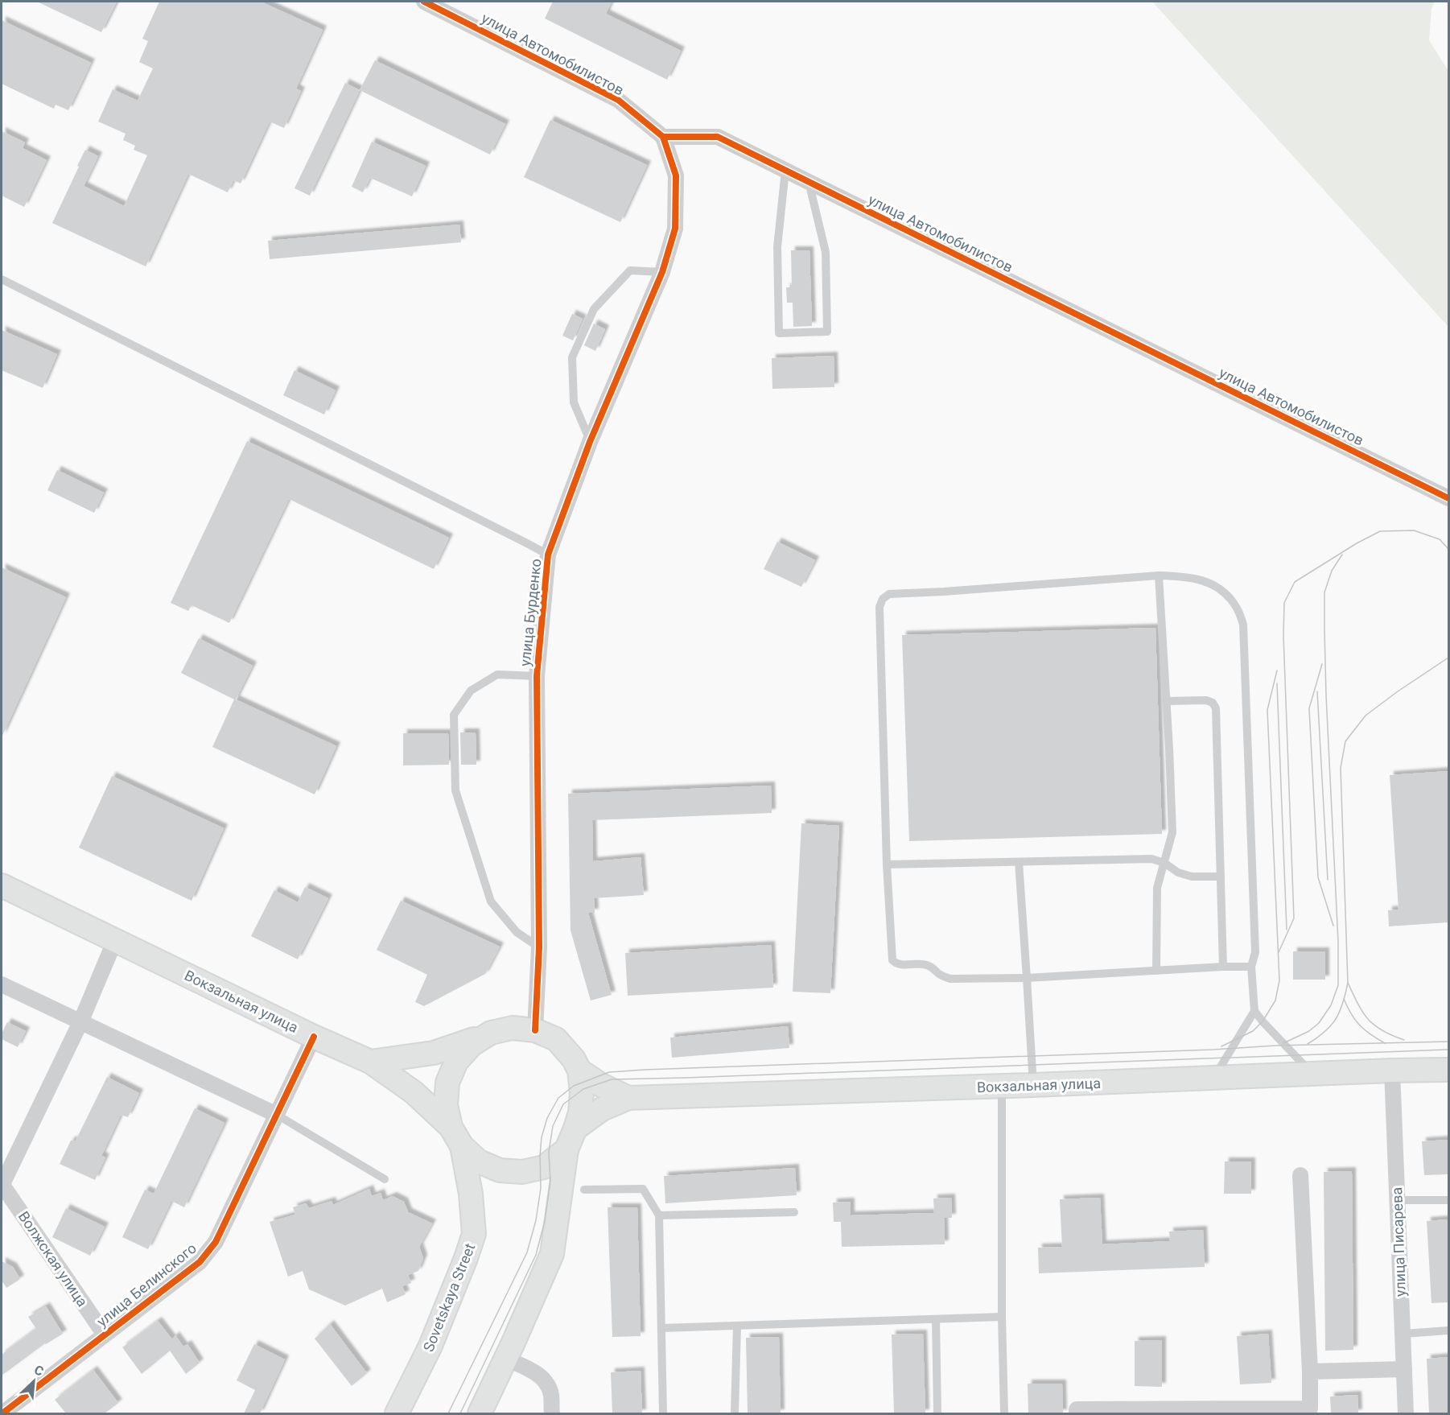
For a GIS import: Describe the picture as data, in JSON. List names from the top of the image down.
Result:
{
  "streets": {
    "main road": ["Вокзальная улица", "Sovetskaya Street"],
    "street": [
      "улица Автомобилистов",
      "улица Бурденко",
      "улица Писарева",
      "Волжская улица",
      "улица Белинского"
    ]
  },
  "crossings": [
    ["улица Автомобилистов", "улица Бурденко"],
    ["улица Бурденко", "Вокзальная улица"],
    ["улица Бурденко", "Sovetskaya Street"],
    ["Вокзальная улица", "улица Писарева"],
    ["Вокзальная улица", "улица Белинского"],
    ["Вокзальная улица", "Sovetskaya Street"],
    ["Волжская улица", "улица Белинского"]
  ],
  "north": "top right"
}
